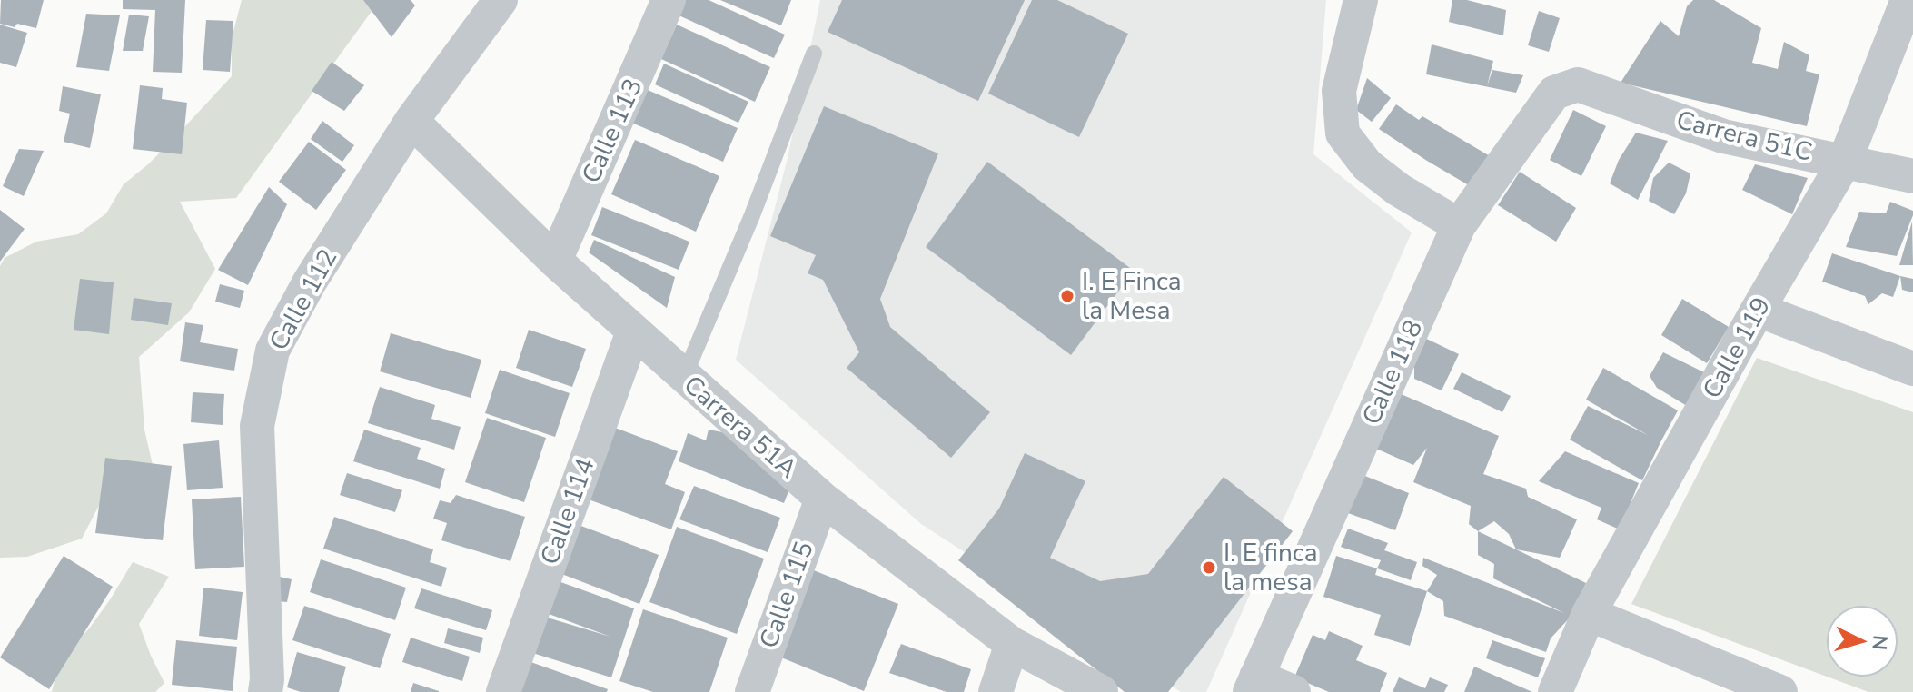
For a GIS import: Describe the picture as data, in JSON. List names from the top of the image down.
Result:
{
  "streets": {
    "street": [
      "Calle 113",
      "Carrera 51C",
      "Calle 112",
      "Calle 119",
      "Calle 118",
      "Carrera 51A",
      "Calle 114",
      "Calle 115"
    ]
  },
  "crossings": [
    ["Calle 113", "Carrera 51A"],
    ["Carrera 51C", "Calle 119"],
    ["Carrera 51C", "Calle 118"],
    ["Calle 112", "Carrera 51A"],
    ["Carrera 51A", "Calle 114"],
    ["Carrera 51A", "Calle 115"]
  ],
  "places": ["I. E Finca la Mesa", "I. E finca la mesa"],
  "north": "right"
}
